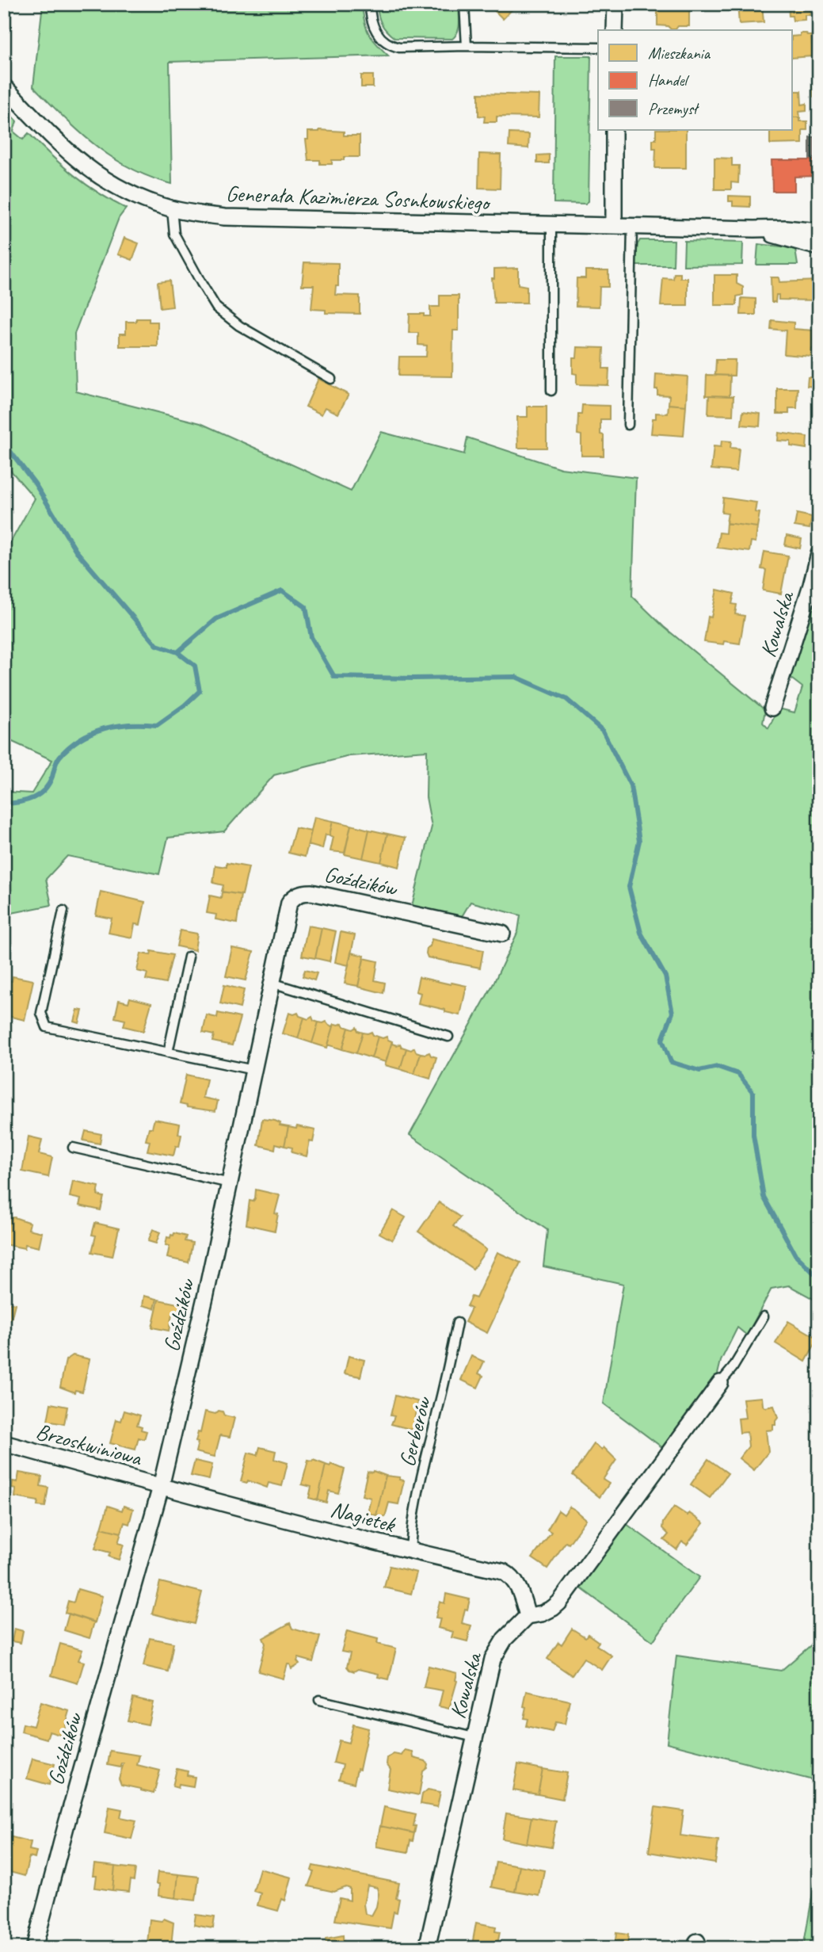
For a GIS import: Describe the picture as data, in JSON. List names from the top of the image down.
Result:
{
  "streets": {
    "street": [
      "Generała Kazimierza Sosnkowskiego",
      "Kowalska",
      "Goździków",
      "Brzoskwiniowa",
      "Nagietek"
    ],
    "lane": ["Gerberów"]
  },
  "crossings": [
    ["Kowalska", "Nagietek"],
    ["Goździków", "Brzoskwiniowa"],
    ["Goździków", "Nagietek"],
    ["Gerberów", "Nagietek"],
    ["Brzoskwiniowa", "Nagietek"]
  ],
  "legend": ["Mieszkania", "Handel", "Przemysł"]
}
